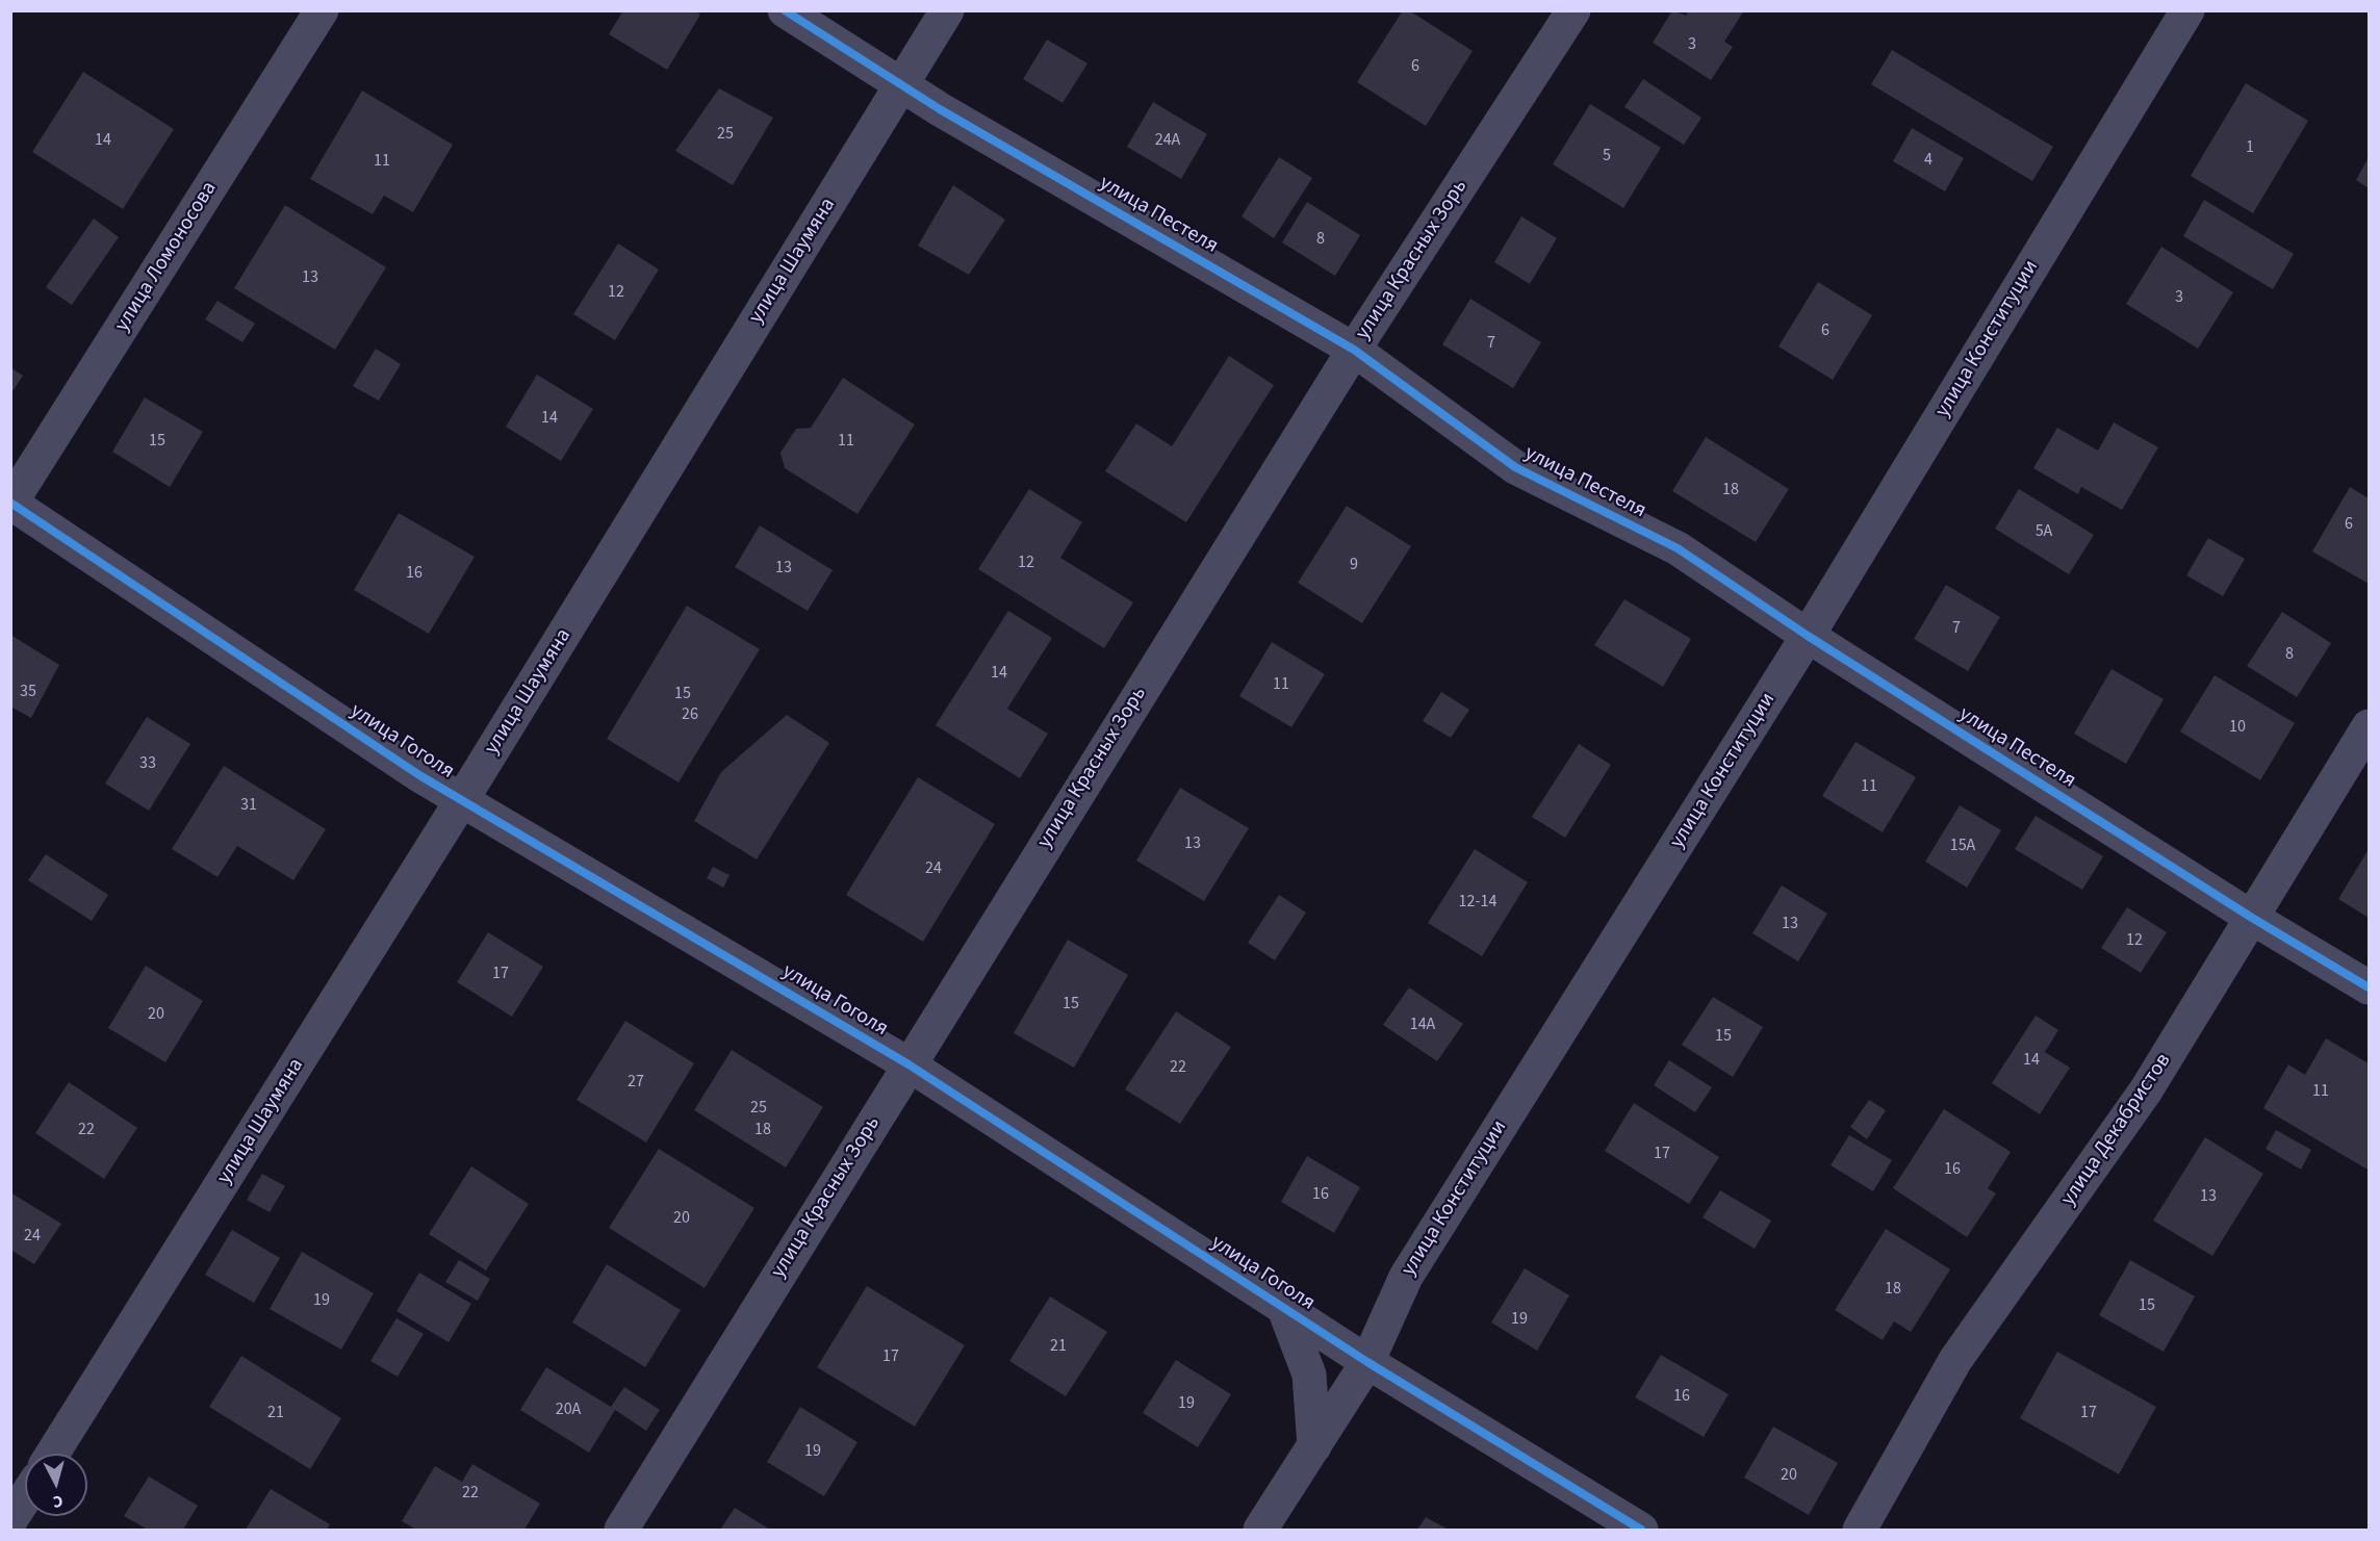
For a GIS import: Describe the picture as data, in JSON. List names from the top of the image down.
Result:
{
  "streets": {
    "street": [
      "улица Пестеля",
      "улица Ломоносова",
      "улица Красных Зорь",
      "улица Шаумяна",
      "улица Конституции",
      "улица Гоголя",
      "улица Декабристов"
    ]
  },
  "crossings": [
    ["улица Пестеля", "улица Красных Зорь"],
    ["улица Пестеля", "улица Шаумяна"],
    ["улица Пестеля", "улица Конституции"],
    ["улица Пестеля", "улица Декабристов"],
    ["улица Ломоносова", "улица Гоголя"],
    ["улица Красных Зорь", "улица Гоголя"],
    ["улица Шаумяна", "улица Гоголя"],
    ["улица Конституции", "улица Гоголя"]
  ],
  "house_numbers": [
    "3",
    "6",
    "25",
    "14",
    "24А",
    "1",
    "5",
    "4",
    "11",
    "8",
    "13",
    "12",
    "3",
    "6",
    "7",
    "14",
    "15",
    "11",
    "18",
    "6",
    "5А",
    "12",
    "9",
    "13",
    "16",
    "7",
    "8",
    "14",
    "11",
    "35",
    "15",
    "26",
    "10",
    "33",
    "11",
    "31",
    "13",
    "15А",
    "24",
    "12-14",
    "13",
    "12",
    "17",
    "15",
    "20",
    "14А",
    "15",
    "14",
    "22",
    "27",
    "11",
    "25",
    "22",
    "18",
    "17",
    "16",
    "16",
    "13",
    "20",
    "24",
    "18",
    "19",
    "15",
    "19",
    "21",
    "17",
    "16",
    "19",
    "20А",
    "21",
    "17",
    "19",
    "20",
    "22"
  ],
  "north": "bottom"
}
